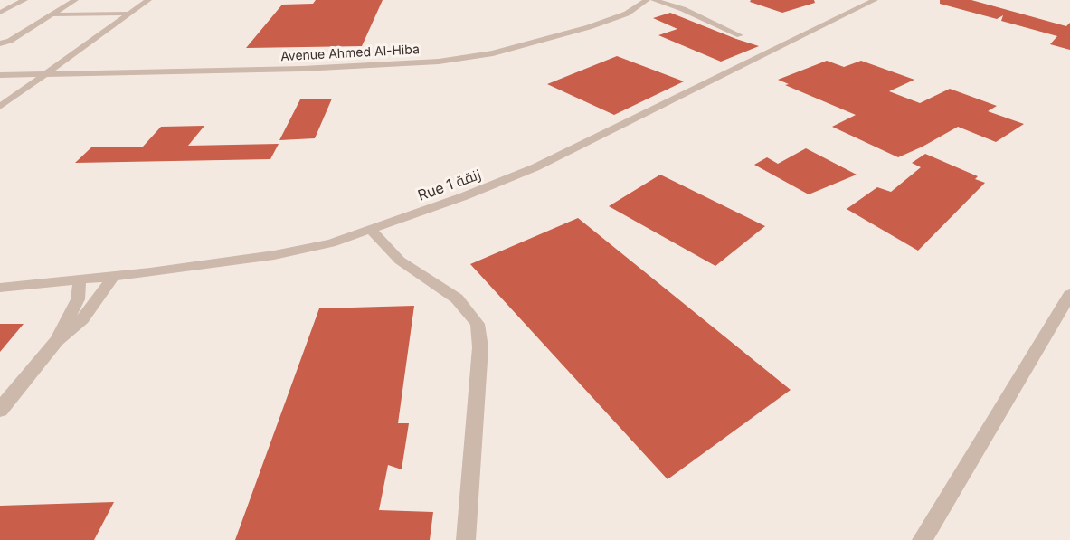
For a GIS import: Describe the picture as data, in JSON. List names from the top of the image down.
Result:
{
  "streets": {
    "street": ["Avenue Ahmed Al-Hiba", "Rue 1 زنقة"]
  }
}
